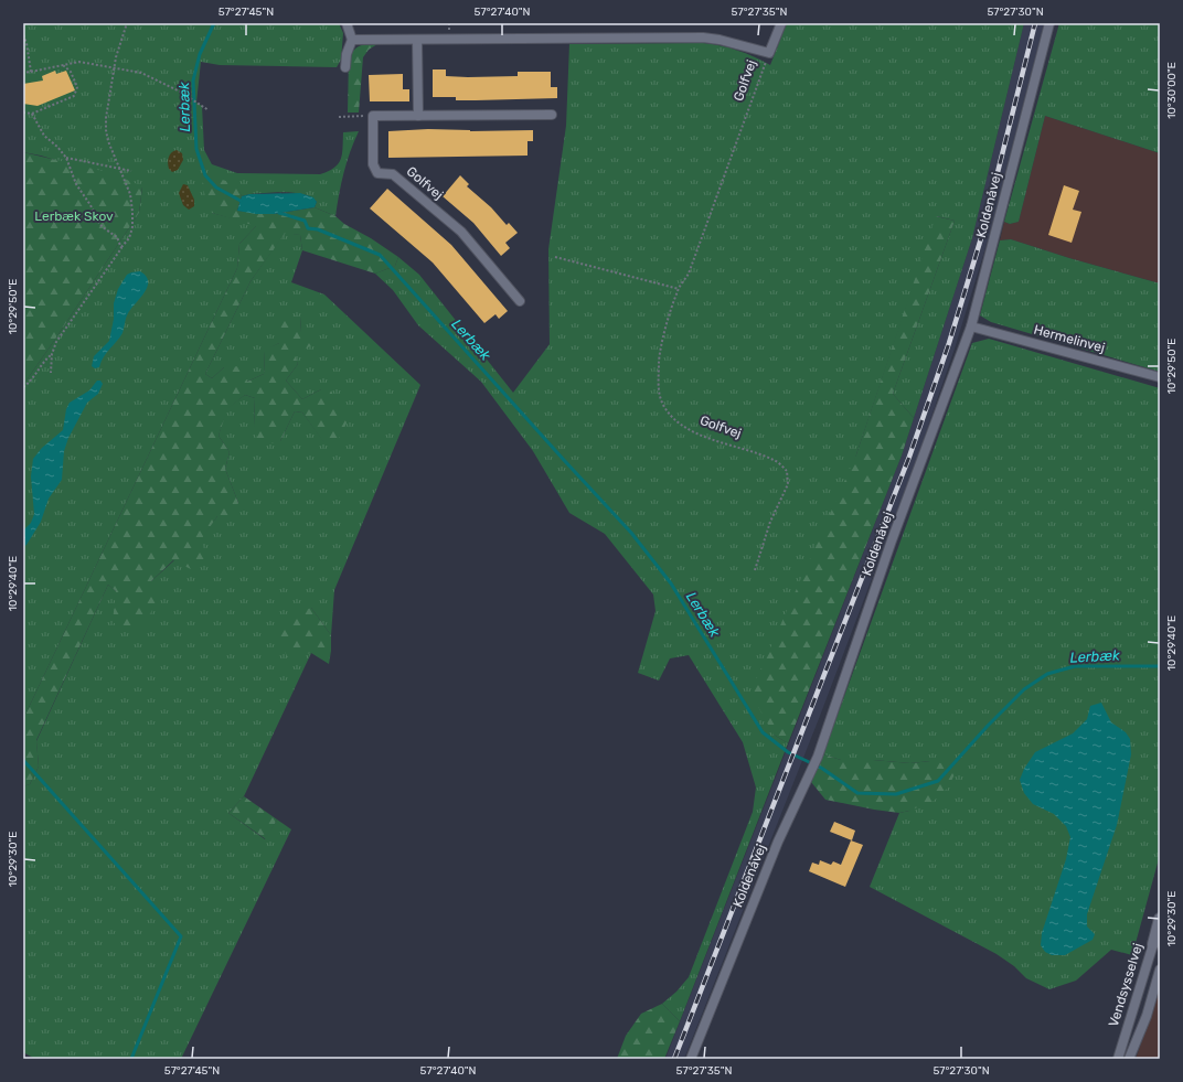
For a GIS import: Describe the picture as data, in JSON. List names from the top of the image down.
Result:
{
  "streets": {
    "street": [
      "Golfvej",
      "Koldenåvej",
      "Hermelinvej",
      "Vendsysselvej"
    ]
  },
  "crossings": [
    ["Koldenåvej", "Hermelinvej"]
  ],
  "water": ["Lerbæk"],
  "parks": ["Lerbæk Skov"],
  "coordinates": [
    "57°27'45\"N",
    "57°27'40\"N",
    "57°27'35\"N",
    "57°27'30\"N",
    "10°30'00\"E",
    "10°29'50\"E",
    "10°29'40\"E",
    "10°29'30\"E"
  ]
}
